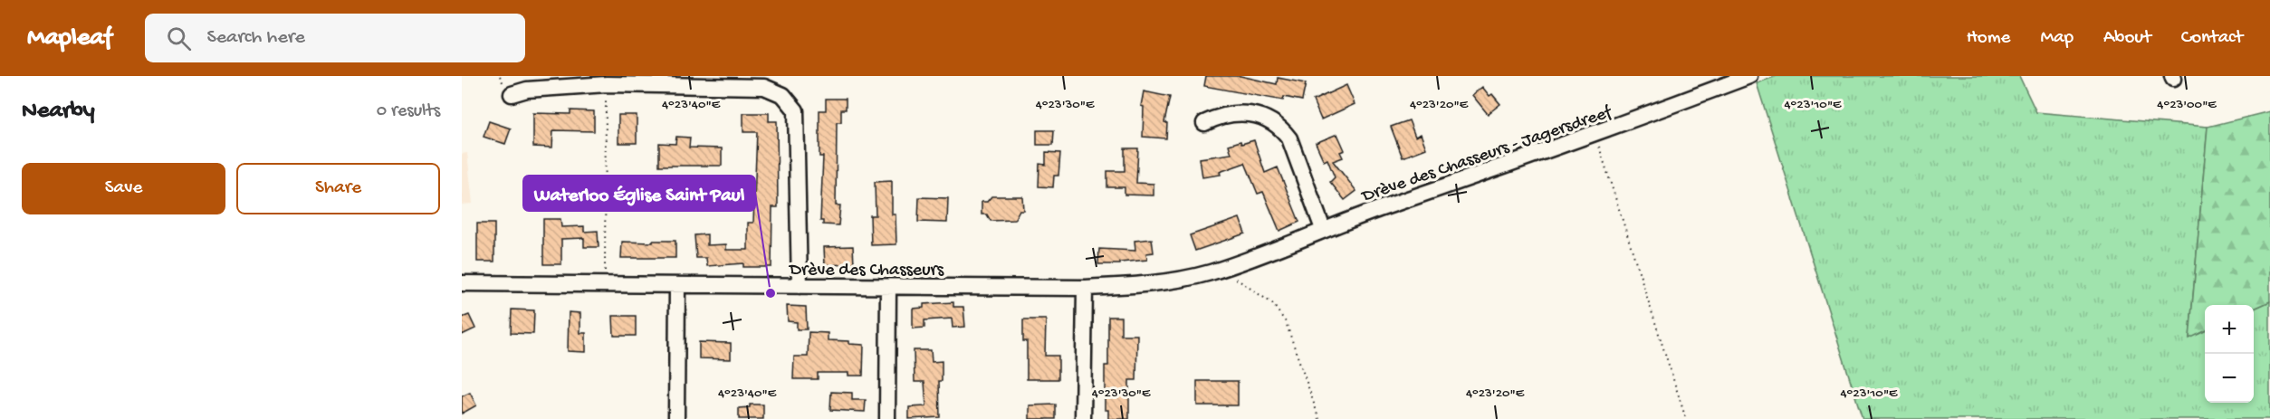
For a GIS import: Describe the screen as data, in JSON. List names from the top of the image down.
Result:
{
  "streets": {
    "street": ["Drève des Chasseurs - Jagersdreef", "Drève des Chasseurs"]
  },
  "crossings": [
    ["Drève des Chasseurs - Jagersdreef", "Drève des Chasseurs"]
  ],
  "places": ["Waterloo Église Saint Paul"],
  "page": {
    "header": "Mapleaf",
    "search": "Search here",
    "nav": [
      "Home",
      "Map",
      "About",
      "Contact"
    ],
    "heading": ["Nearby", "0 results"],
    "buttons": ["Save", "Share"],
    "map_buttons": ["+", "−"]
  },
  "coordinates": [
    "4°23'40\"E",
    "4°23'30\"E",
    "4°23'20\"E",
    "4°23'10\"E",
    "4°23'00\"E"
  ]
}
